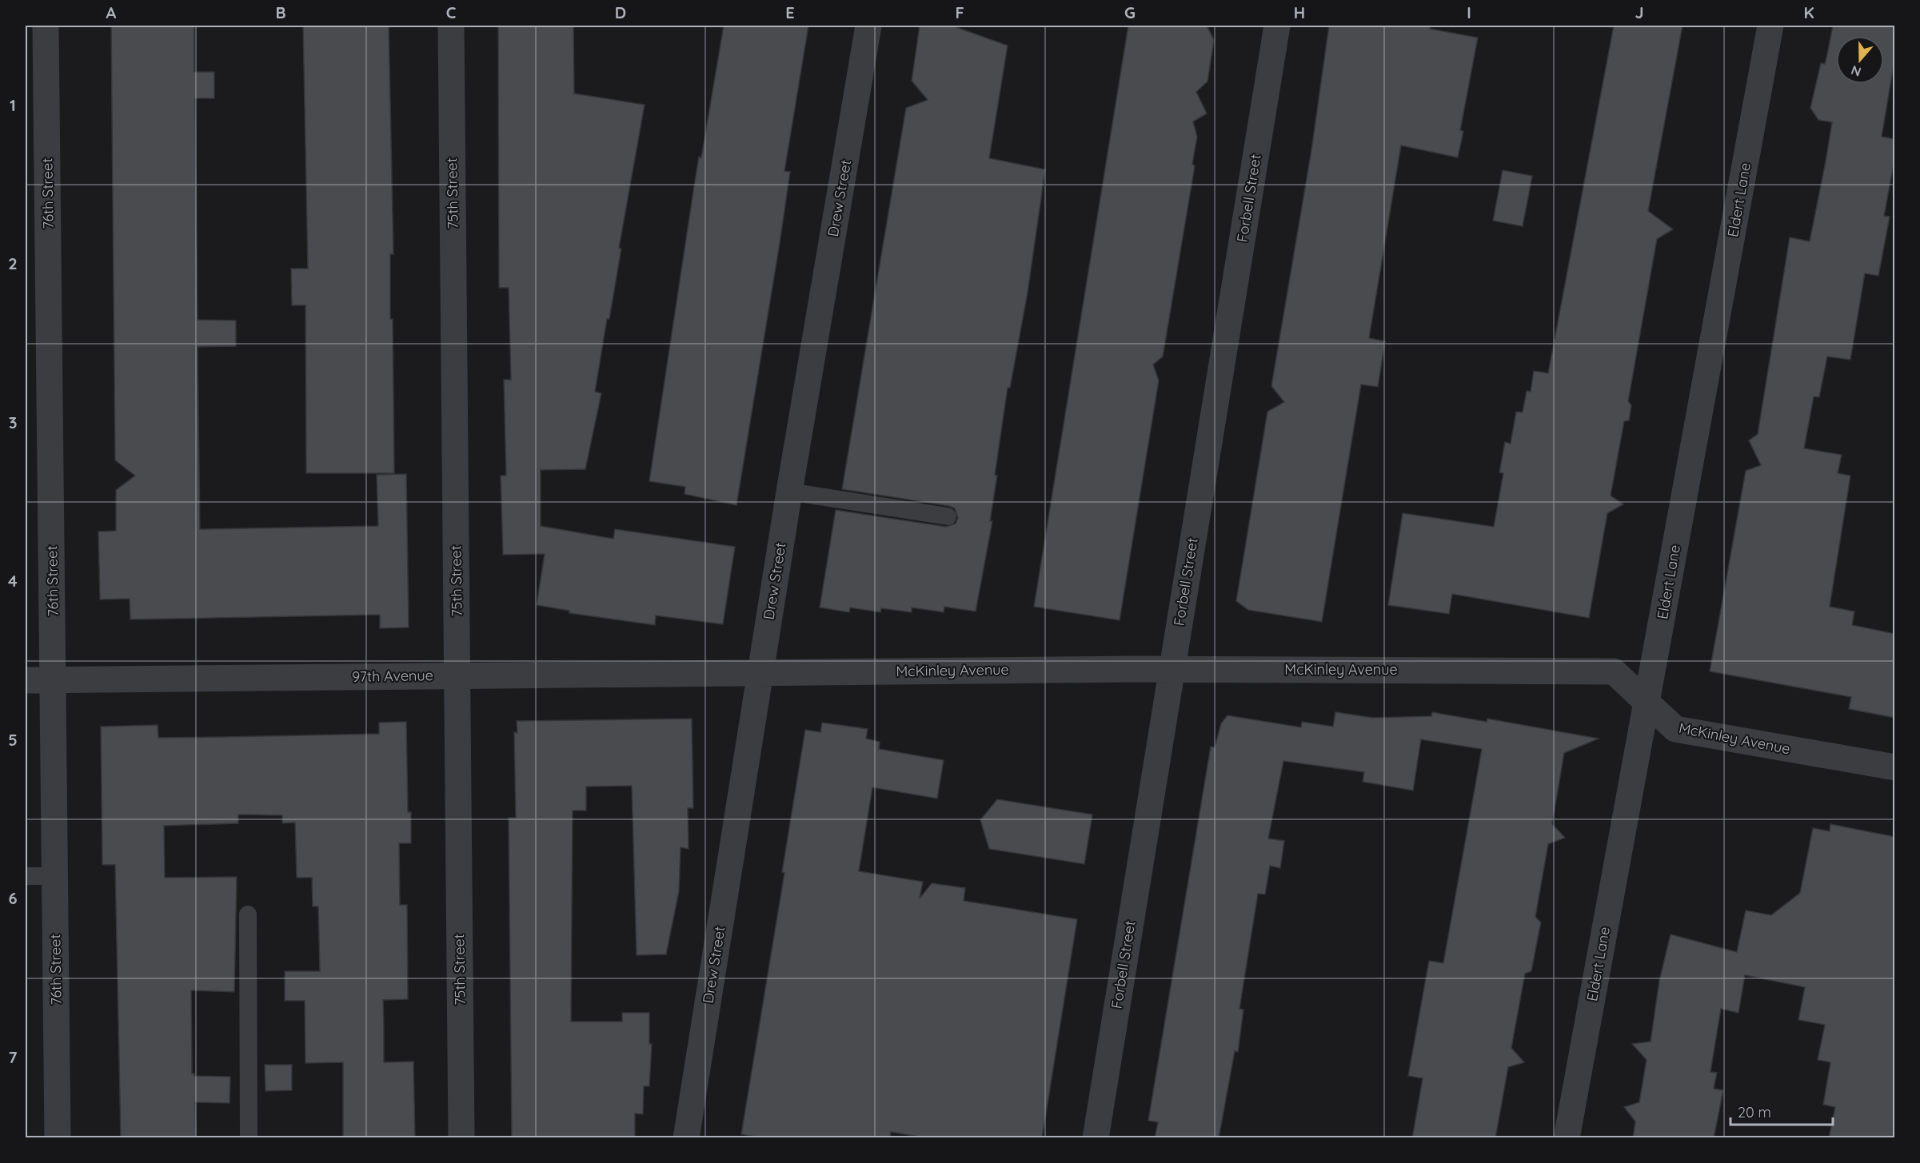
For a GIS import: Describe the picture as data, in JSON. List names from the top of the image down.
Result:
{
  "streets": {
    "street": [
      "76th Street",
      "75th Street",
      "Drew Street",
      "Forbell Street",
      "Eldert Lane",
      "McKinley Avenue",
      "97th Avenue"
    ]
  },
  "crossings": [
    ["76th Street", "97th Avenue"],
    ["75th Street", "97th Avenue"],
    ["Drew Street", "McKinley Avenue"],
    ["Drew Street", "97th Avenue"],
    ["Forbell Street", "McKinley Avenue"],
    ["Eldert Lane", "McKinley Avenue"],
    ["McKinley Avenue", "97th Avenue"]
  ],
  "scale_bar": "20 m",
  "north": "bottom",
  "grid": {
    "columns": [
      "A",
      "B",
      "C",
      "D",
      "E",
      "F",
      "G",
      "H",
      "I",
      "J",
      "K"
    ],
    "rows": [
      "1",
      "2",
      "3",
      "4",
      "5",
      "6",
      "7"
    ]
  }
}
